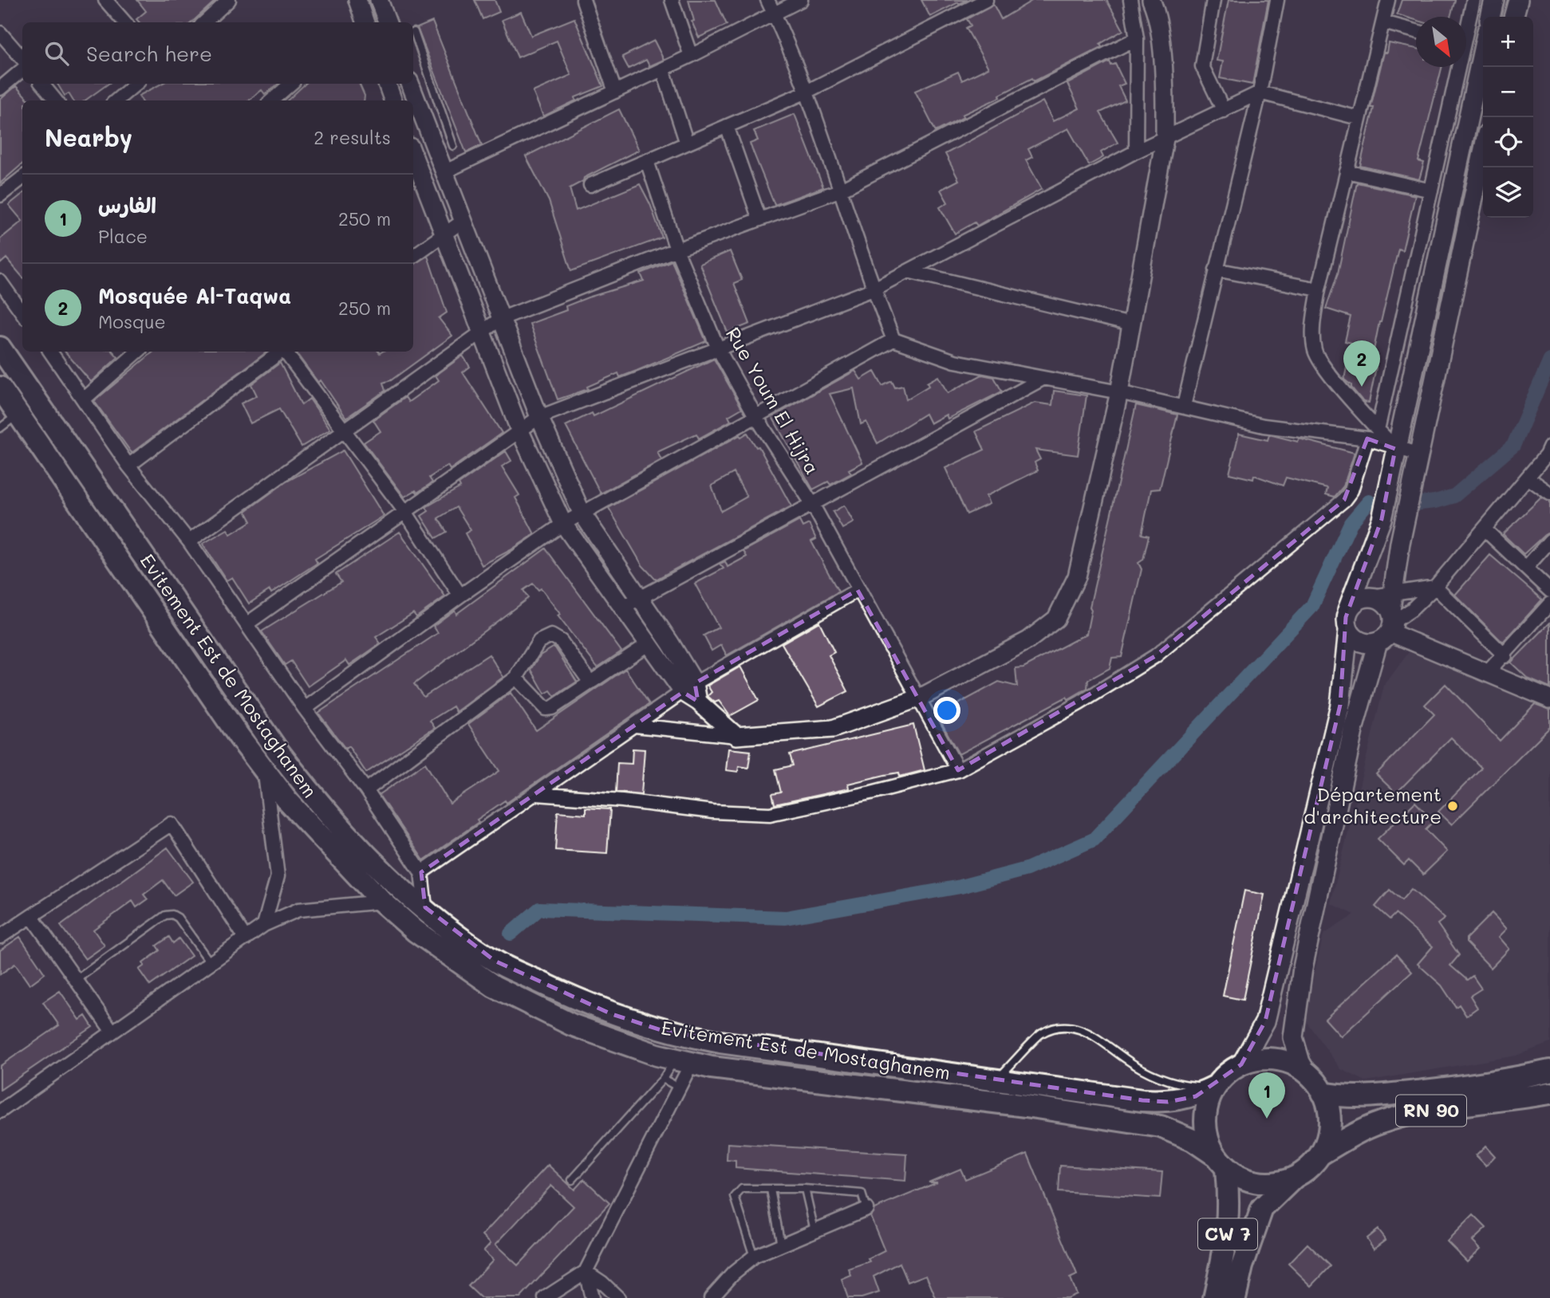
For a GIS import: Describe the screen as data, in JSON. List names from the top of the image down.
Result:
{
  "streets": {
    "main road": ["Evitement Est de Mostaghanem", "RN 90", "CW 7"],
    "street": ["Rue Youm El Hijra"]
  },
  "crossings": [
    ["Evitement Est de Mostaghanem", "RN 90"],
    ["Evitement Est de Mostaghanem", "CW 7"],
    ["RN 90", "CW 7"]
  ],
  "places": ["Département d'architecture"],
  "north": "bottom right",
  "page": {
    "map_buttons": ["+", "−"],
    "search": "Search here",
    "heading": ["Nearby", "2 results"],
    "list": [
      {
        "mark": "1",
        "name": "الفارس",
        "note": "Place",
        "value": "250 m"
      },
      {
        "mark": "2",
        "name": "Mosquée Al-Taqwa",
        "note": "Mosque",
        "value": "250 m"
      }
    ],
    "pins": ["2", "1"]
  }
}
